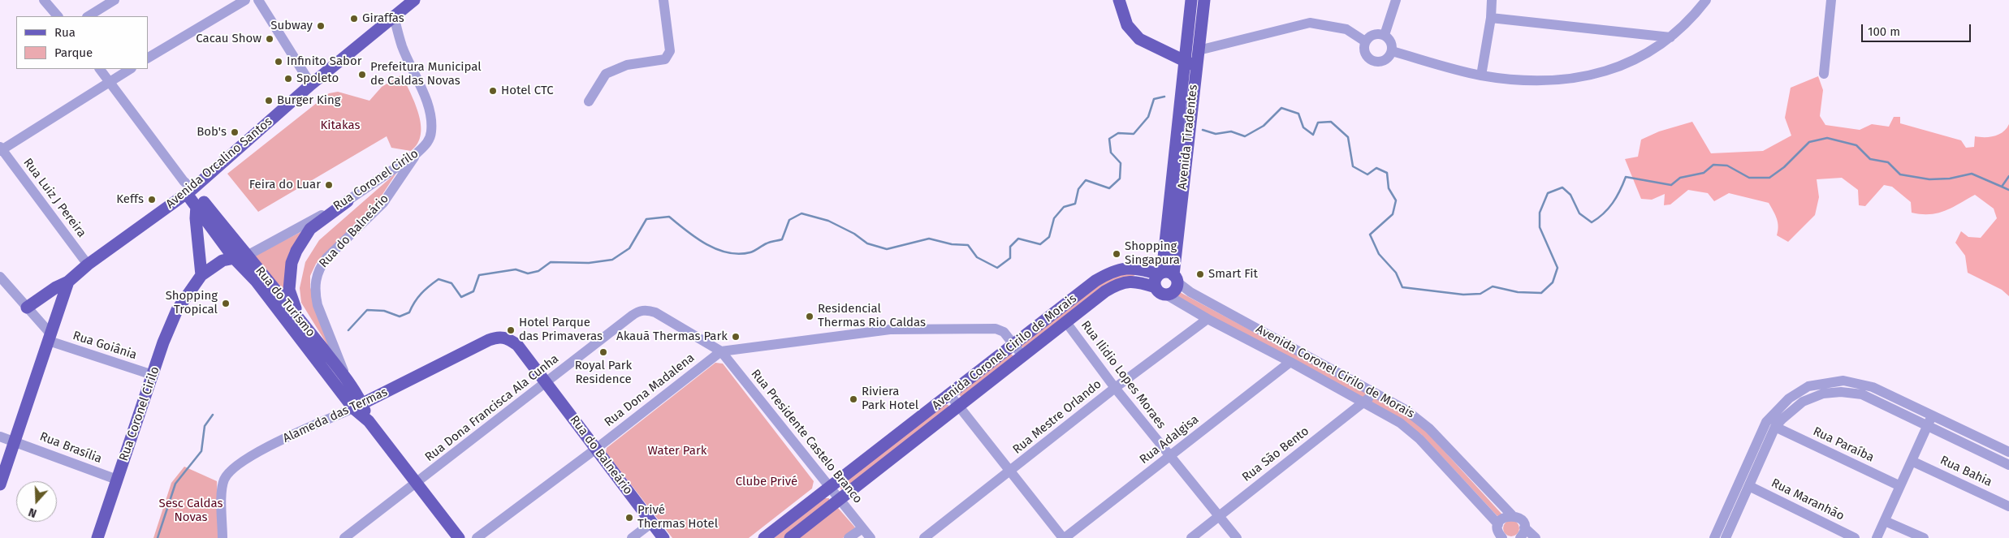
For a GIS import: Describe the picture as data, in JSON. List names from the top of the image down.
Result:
{
  "streets": {
    "main road": [
      "Avenida Tiradentes",
      "Avenida Orcalino Santos",
      "Rua Coronel Cirilo",
      "Rua do Balneário",
      "Rua do Turismo",
      "Avenida Coronel Cirilo de Morais",
      "Alameda das Termas"
    ],
    "street": [
      "Rua Luiz J Pereira",
      "Rua Goiânia",
      "Rua Ilidio Lopes Moraes",
      "Rua Dona Madalena",
      "Rua Dona Francisca Ala Cunha",
      "Rua Mestre Orlando",
      "Rua Presidente Castelo Branco",
      "Rua Adalgisa",
      "Rua Paraíba",
      "Rua Brasília",
      "Rua São Bento",
      "Rua Bahia",
      "Rua Maranhão"
    ]
  },
  "crossings": [
    ["Avenida Tiradentes", "Avenida Coronel Cirilo de Morais"],
    ["Avenida Orcalino Santos", "Rua Coronel Cirilo"],
    ["Avenida Orcalino Santos", "Rua Luiz J Pereira"],
    ["Avenida Orcalino Santos", "Rua do Turismo"],
    ["Rua Coronel Cirilo", "Rua do Balneário"],
    ["Rua Coronel Cirilo", "Rua do Turismo"],
    ["Rua Coronel Cirilo", "Rua Goiânia"],
    ["Rua Coronel Cirilo", "Rua Brasília"],
    ["Rua do Balneário", "Rua do Turismo"],
    ["Rua do Balneário", "Rua Dona Madalena"],
    ["Rua do Balneário", "Rua Dona Francisca Ala Cunha"],
    ["Rua do Balneário", "Alameda das Termas"],
    ["Rua do Turismo", "Rua Dona Francisca Ala Cunha"],
    ["Rua do Turismo", "Alameda das Termas"],
    ["Avenida Coronel Cirilo de Morais", "Rua Ilidio Lopes Moraes"],
    ["Avenida Coronel Cirilo de Morais", "Rua Mestre Orlando"],
    ["Avenida Coronel Cirilo de Morais", "Rua Presidente Castelo Branco"],
    ["Avenida Coronel Cirilo de Morais", "Rua Adalgisa"],
    ["Avenida Coronel Cirilo de Morais", "Rua São Bento"],
    ["Rua Ilidio Lopes Moraes", "Rua Mestre Orlando"],
    ["Rua Ilidio Lopes Moraes", "Rua Adalgisa"],
    ["Rua Ilidio Lopes Moraes", "Rua São Bento"],
    ["Rua Dona Madalena", "Rua Dona Francisca Ala Cunha"],
    ["Rua Dona Madalena", "Rua Presidente Castelo Branco"],
    ["Rua Dona Francisca Ala Cunha", "Rua Presidente Castelo Branco"]
  ],
  "parks": [
    "Kitakas",
    "Water Park",
    "Clube Privé",
    "Sesc Caldas Novas"
  ],
  "places": [
    "Giraffas",
    "Subway",
    "Cacau Show",
    "Infinito Sabor",
    "Prefeitura Municipal de Caldas Novas",
    "Spoleto",
    "Hotel CTC",
    "Burger King",
    "Bob's",
    "Feira do Luar",
    "Keffs",
    "Shopping Singapura",
    "Smart Fit",
    "Shopping Tropical",
    "Residencial Thermas Rio Caldas",
    "Hotel Parque das Primaveras",
    "Akauã Thermas Park",
    "Royal Park Residence",
    "Riviera Park Hotel",
    "Privé Thermas Hotel"
  ],
  "legend": ["Rua", "Parque"],
  "scale_bar": "100 m",
  "north": "bottom"
}
